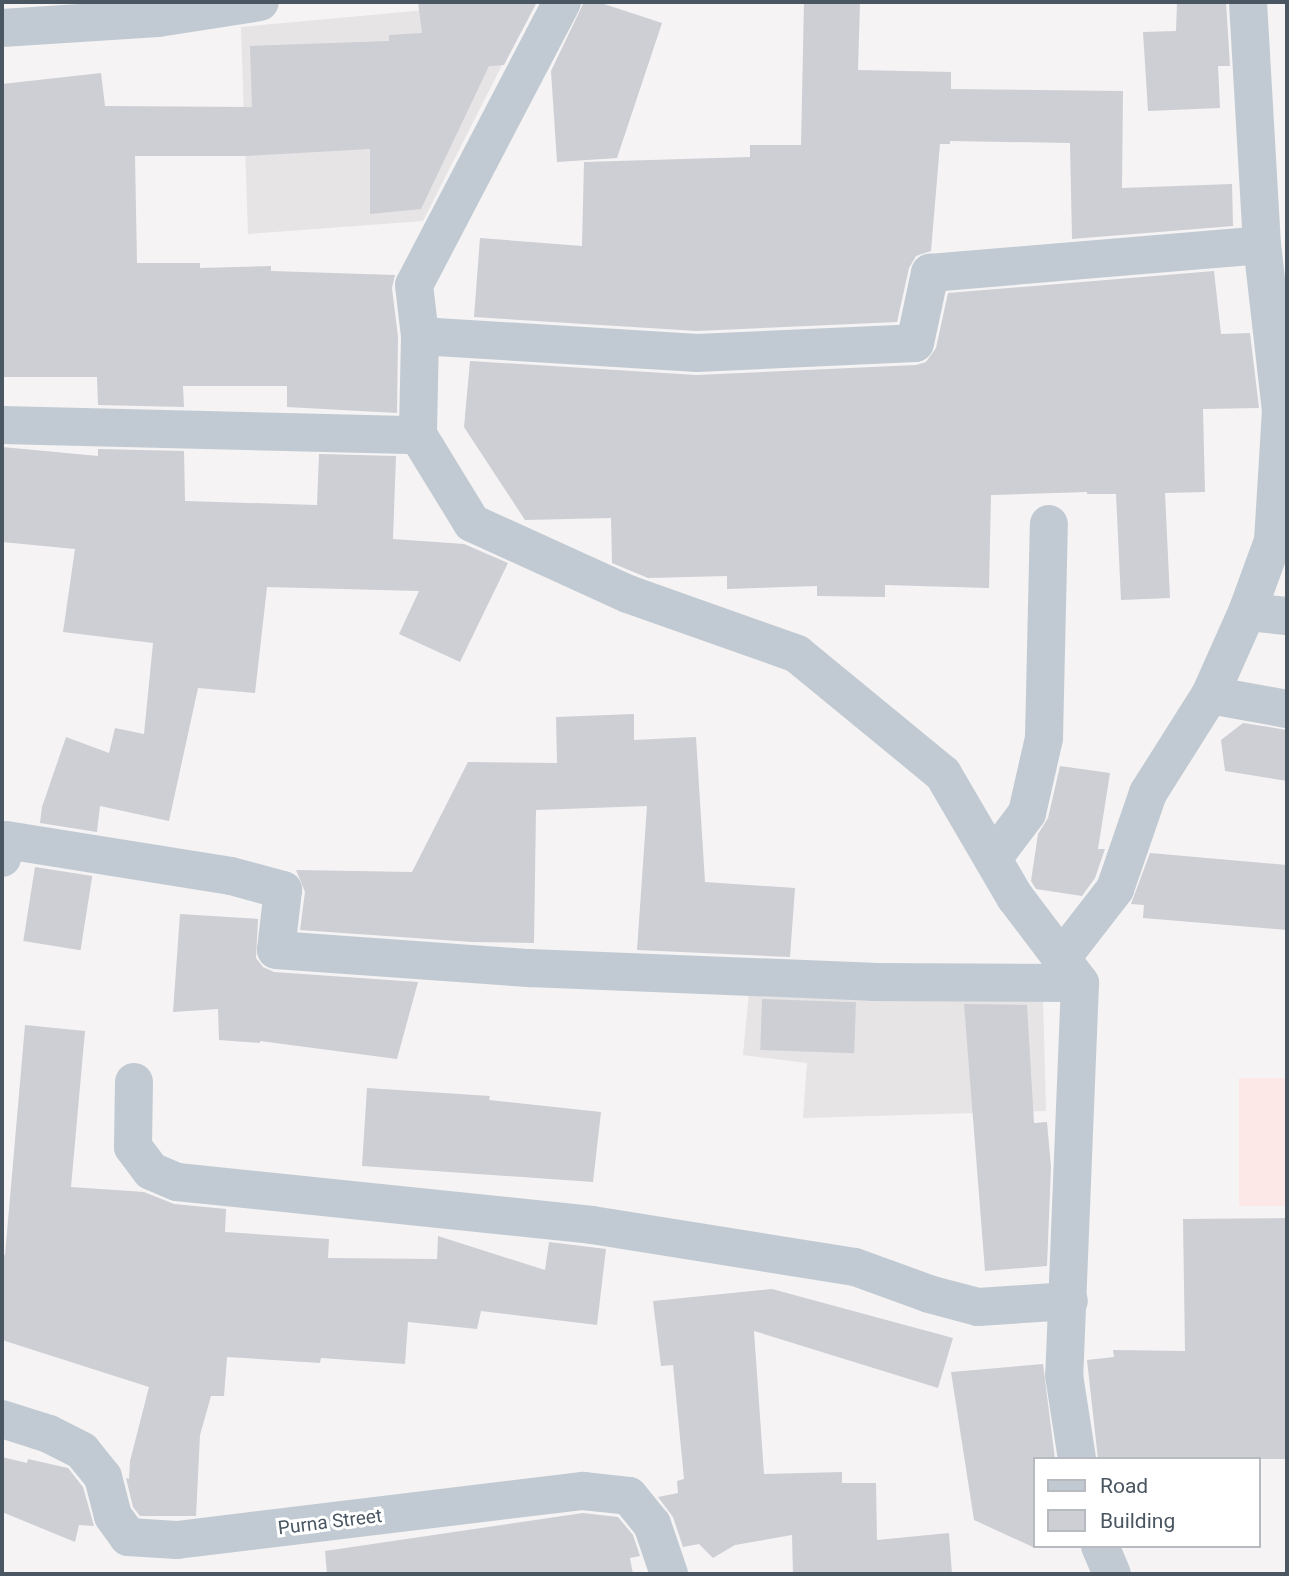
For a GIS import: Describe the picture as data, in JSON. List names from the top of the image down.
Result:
{
  "streets": {
    "street": ["Purna Street"]
  },
  "legend": ["Road", "Building"]
}
